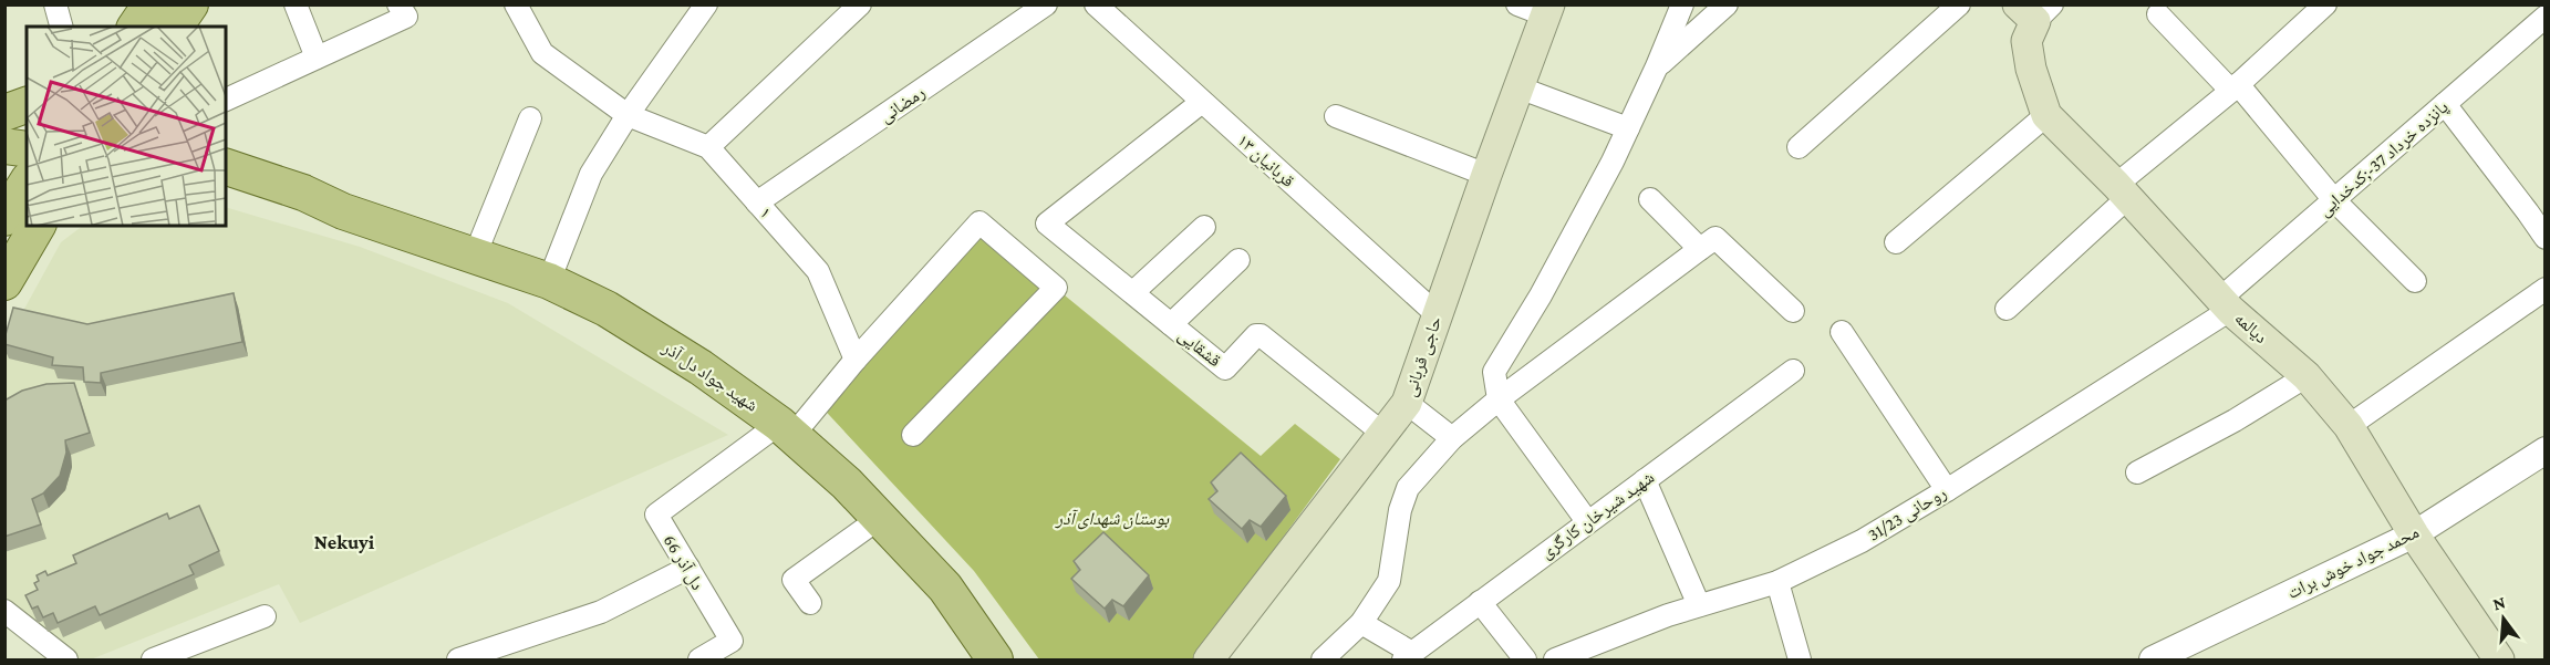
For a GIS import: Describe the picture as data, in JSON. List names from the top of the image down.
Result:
{
  "streets": {
    "main road": ["دیالمه", "حاجی قربانی", "شهید جواد دل آذر"],
    "street": [
      "رمضانی",
      "پانزده خرداد 37-;کدخدایی",
      "۱۳ قربانیان",
      "۱",
      "قشقایی",
      "روحانی 31/23",
      "شهید شیرخان کارگری",
      "دل آذر 66",
      "محمد جواد خوش برات"
    ]
  },
  "crossings": [
    ["رمضانی", "۱"],
    ["پانزده خرداد 37-;کدخدایی", "دیالمه"],
    ["پانزده خرداد 37-;کدخدایی", "روحانی 31/23"],
    ["۱۳ قربانیان", "قشقایی"],
    ["۱۳ قربانیان", "حاجی قربانی"],
    ["دیالمه", "روحانی 31/23"],
    ["دیالمه", "محمد جواد خوش برات"],
    ["قشقایی", "حاجی قربانی"],
    ["شهید جواد دل آذر", "دل آذر 66"]
  ],
  "districts": ["Nekuyi"],
  "parks": ["بوستان شهدای آذر"],
  "north": "top"
}
